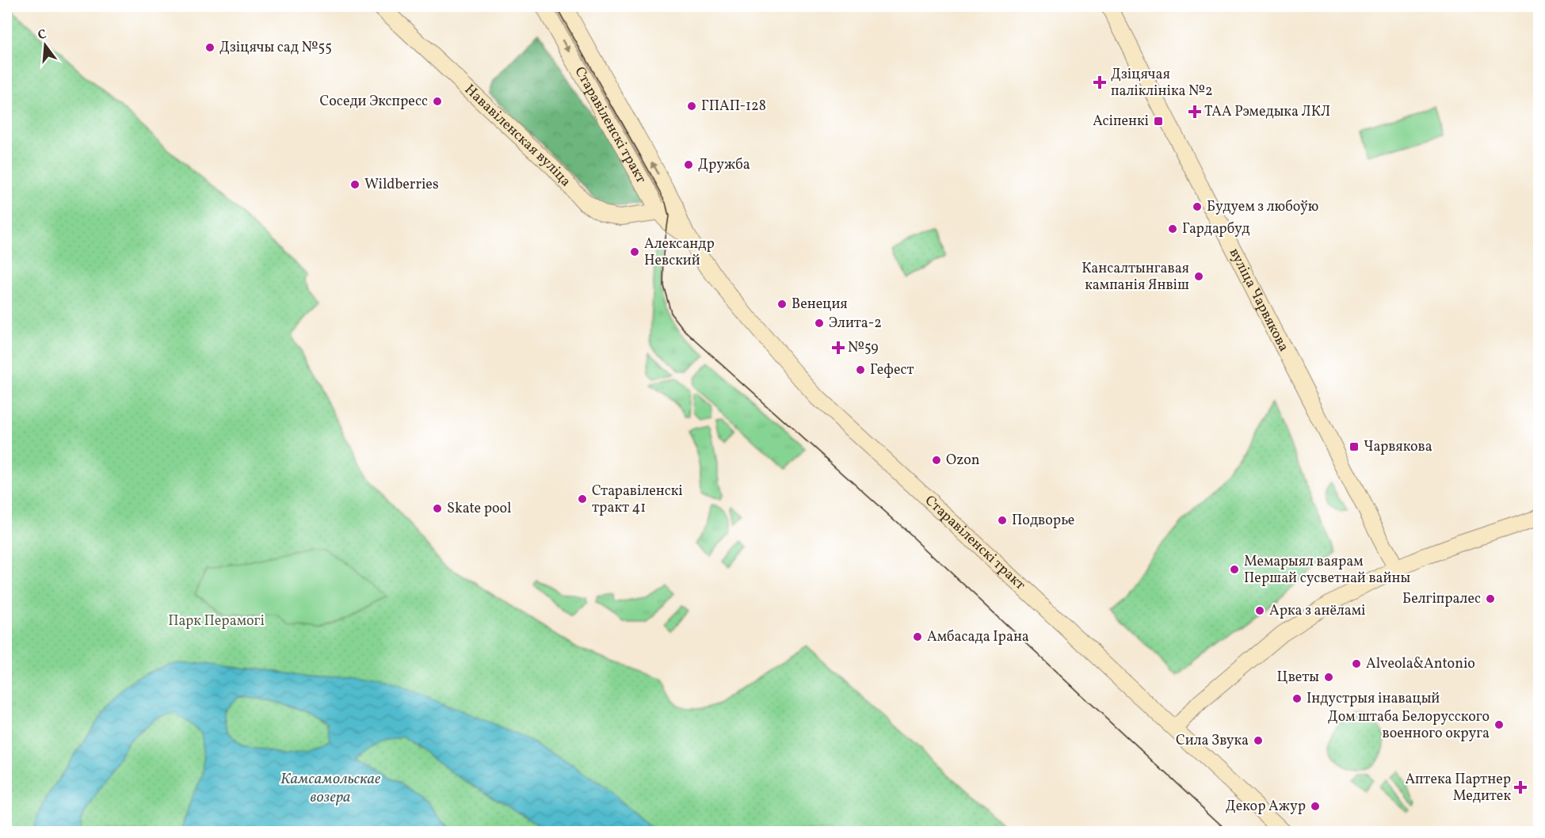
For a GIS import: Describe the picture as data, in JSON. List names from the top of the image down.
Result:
{
  "streets": {
    "main road": ["Старавіленскі тракт", "Нававіленская вуліца", "вуліца Чарвякова"]
  },
  "crossings": [
    ["Старавіленскі тракт", "Нававіленская вуліца"]
  ],
  "water": ["Камсамольскае возера"],
  "parks": ["Парк Перамогі"],
  "places": {
    "other": [
      "Дзіцячы сад №55",
      "Соседи Экспресс",
      "ГПАП-128",
      "Дружба",
      "Wildberries",
      "Будуем з любоўю",
      "Гардарбуд",
      "Александр Невский",
      "Кансалтынгавая кампанія Янвіш",
      "Венеция",
      "Элита-2",
      "Гефест",
      "Ozon",
      "Старавіленскі тракт 41",
      "Skate pool",
      "Подворье",
      "Мемарыял ваярам Першай сусветнай вайны",
      "Белгіпралес",
      "Арка з анёламі",
      "Амбасада Ірана",
      "Alveola&Antonio",
      "Цветы",
      "Індустрыя інавацый",
      "Дом штаба Белорусского военного округа",
      "Сила Звука",
      "Декор Ажур"
    ],
    "health": [
      "Дзіцячая паліклініка №2",
      "ТАА Рэмедыка ЛКЛ",
      "№59",
      "Аптека Партнер Медитек"
    ],
    "transit": ["Асіпенкі", "Чарвякова"]
  },
  "north": "top"
}
